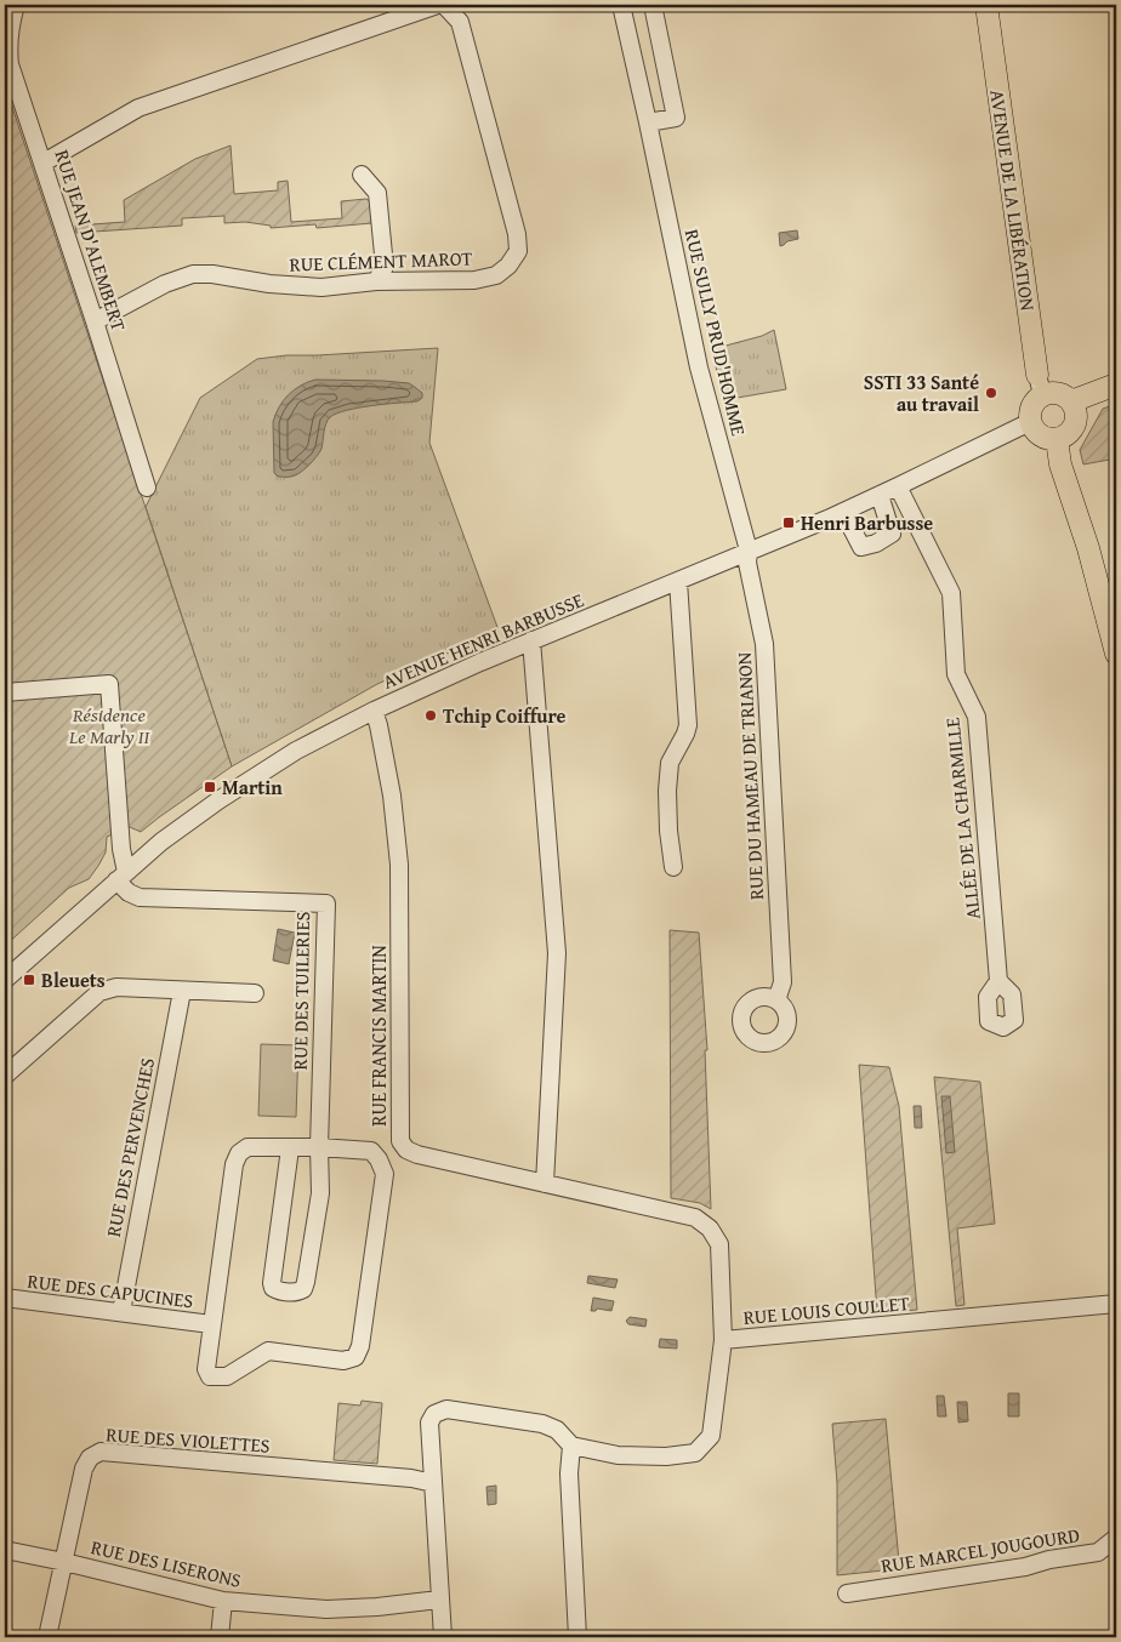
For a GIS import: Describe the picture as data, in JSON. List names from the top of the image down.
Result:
{
  "streets": {
    "main road": ["AVENUE DE LA LIBÉRATION"],
    "street": [
      "RUE JEAN D'ALEMBERT",
      "RUE CLÉMENT MAROT",
      "RUE SULLY PRUD'HOMME",
      "AVENUE HENRI BARBUSSE",
      "RUE DU HAMEAU DE TRIANON",
      "ALLÉE DE LA CHARMILLE",
      "RUE DES TUILERIES",
      "RUE FRANCIS MARTIN",
      "RUE DES PERVENCHES",
      "RUE DES CAPUCINES",
      "RUE LOUIS COULLET",
      "RUE DES VIOLETTES",
      "RUE MARCEL JOUGOURD",
      "RUE DES LISERONS"
    ]
  },
  "crossings": [
    ["AVENUE DE LA LIBÉRATION", "AVENUE HENRI BARBUSSE"],
    ["RUE JEAN D'ALEMBERT", "RUE CLÉMENT MAROT"],
    ["RUE SULLY PRUD'HOMME", "AVENUE HENRI BARBUSSE"],
    ["RUE SULLY PRUD'HOMME", "RUE DU HAMEAU DE TRIANON"],
    ["AVENUE HENRI BARBUSSE", "RUE DU HAMEAU DE TRIANON"],
    ["AVENUE HENRI BARBUSSE", "ALLÉE DE LA CHARMILLE"],
    ["AVENUE HENRI BARBUSSE", "RUE DES TUILERIES"],
    ["AVENUE HENRI BARBUSSE", "RUE FRANCIS MARTIN"],
    ["RUE DES TUILERIES", "RUE FRANCIS MARTIN"],
    ["RUE FRANCIS MARTIN", "RUE DES CAPUCINES"],
    ["RUE FRANCIS MARTIN", "RUE LOUIS COULLET"],
    ["RUE DES PERVENCHES", "RUE DES CAPUCINES"],
    ["RUE DES VIOLETTES", "RUE DES LISERONS"]
  ],
  "parks": ["Résidence Le Marly II"],
  "places": {
    "other": ["SSTI 33 Santé au travail", "Tchip Coiffure"],
    "transit": ["Henri Barbusse", "Martin", "Bleuets"]
  }
}
